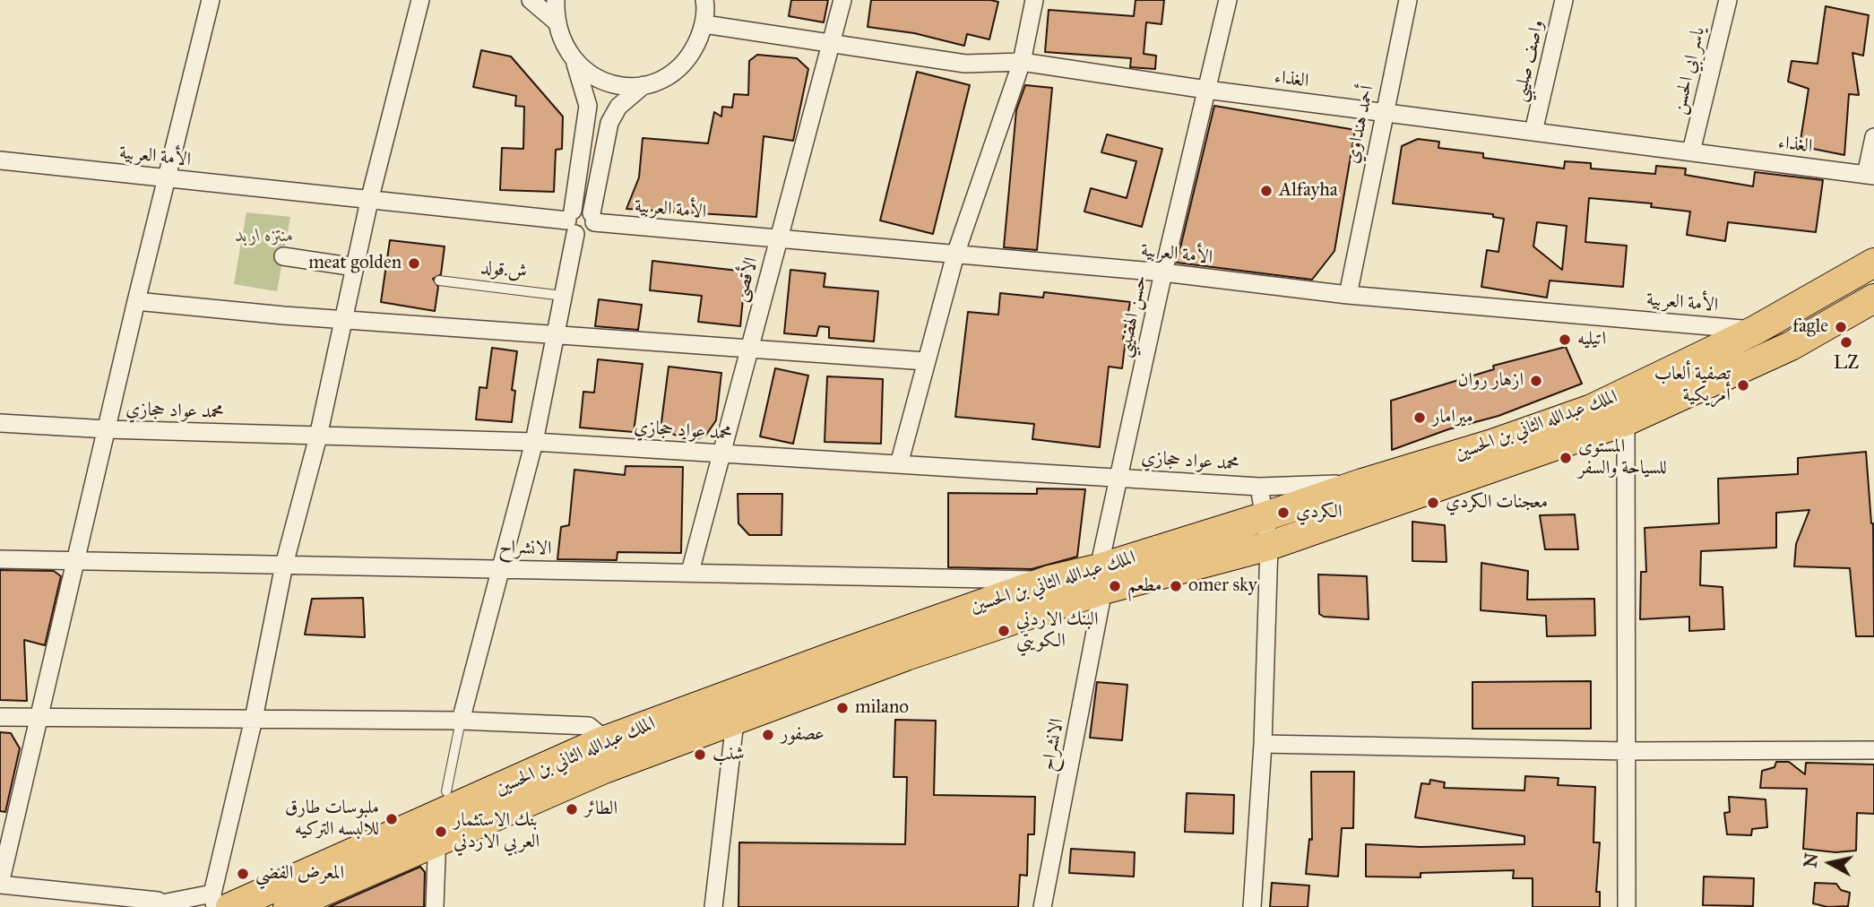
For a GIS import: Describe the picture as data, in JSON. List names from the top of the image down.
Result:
{
  "streets": {
    "main road": ["الملك عبدالله الثاني بن الحسين"],
    "street": [
      "واصف صليبي",
      "ياسر ابي الحسن",
      "الغذاء",
      "أحمد هنداوي",
      "الأمة العربية",
      "الأقصى",
      "حسن الهضيبي",
      "محمد عواد حجازي",
      "الانشراح"
    ],
    "lane": ["ش.قولد"]
  },
  "crossings": [
    ["واصف صليبي", "الغذاء"],
    ["ياسر ابي الحسن", "الغذاء"],
    ["الغذاء", "أحمد هنداوي"],
    ["الغذاء", "الأقصى"],
    ["الغذاء", "حسن الهضيبي"],
    ["أحمد هنداوي", "الأمة العربية"],
    ["الأمة العربية", "الأقصى"],
    ["الأمة العربية", "حسن الهضيبي"],
    ["الأمة العربية", "الملك عبدالله الثاني بن الحسين"],
    ["الأقصى", "محمد عواد حجازي"],
    ["الأقصى", "الانشراح"],
    ["حسن الهضيبي", "محمد عواد حجازي"],
    ["حسن الهضيبي", "الملك عبدالله الثاني بن الحسين"],
    ["حسن الهضيبي", "الانشراح"],
    ["محمد عواد حجازي", "الملك عبدالله الثاني بن الحسين"],
    ["الملك عبدالله الثاني بن الحسين", "الانشراح"]
  ],
  "parks": ["منتزه اربد"],
  "places": [
    "Alfayha",
    "meat golden",
    "fagle",
    "اتيليه",
    "LZ",
    "ازهار روان",
    "تصفية ألعاب أمريكية",
    "ميرامار",
    "المستوى للسياحة والسفر",
    "معجنات الكردي",
    "الكردي",
    "مطعم",
    "omer sky",
    "البنك الاردني الكويتي",
    "milano",
    "عصفور",
    "شنب",
    "الطائر",
    "ملبوسات طارق للالبسه التركيه",
    "بنك الاستثمار العربي الاردني",
    "المعرض الفضي"
  ],
  "north": "left"
}
